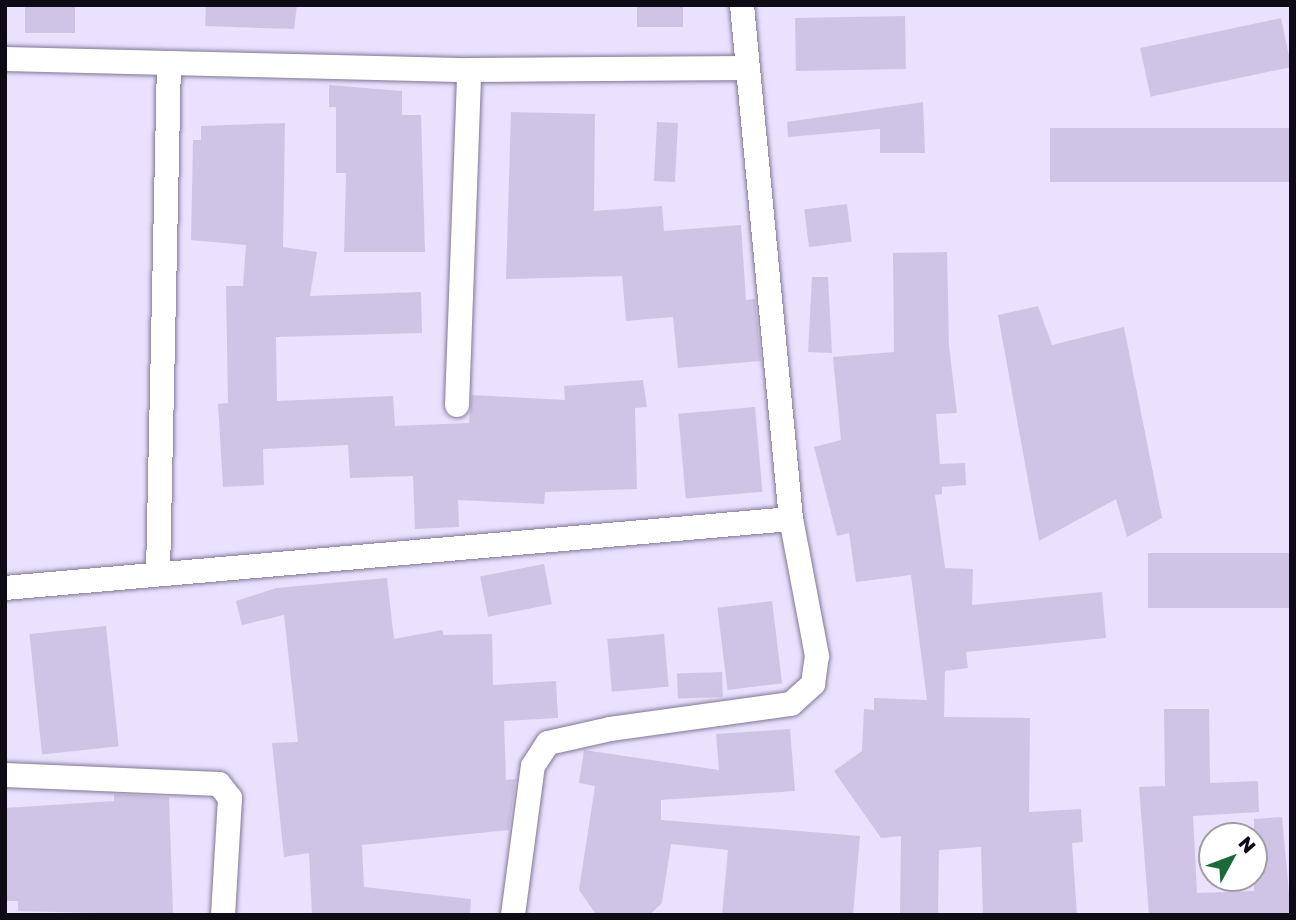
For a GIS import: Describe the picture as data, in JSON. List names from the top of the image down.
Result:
{
  "north": "top right"
}
